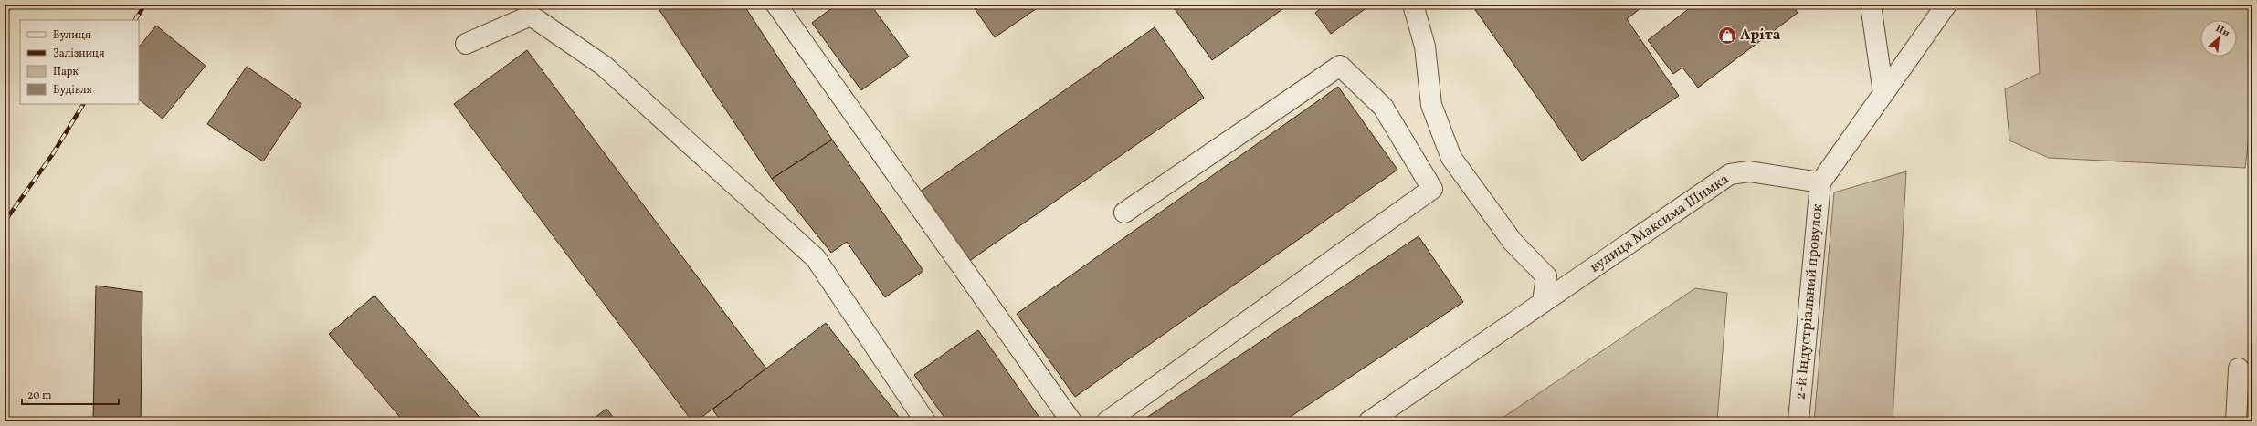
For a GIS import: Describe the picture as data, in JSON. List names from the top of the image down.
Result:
{
  "streets": {
    "street": ["вулиця Максима Шимка", "2-й Індустріальний провулок"]
  },
  "crossings": [
    ["вулиця Максима Шимка", "2-й Індустріальний провулок"]
  ],
  "places": {
    "shop": ["Аріта"]
  },
  "legend": [
    "Вулиця",
    "Залізниця",
    "Парк",
    "Будівля"
  ],
  "scale_bar": "20 m",
  "north": "top right"
}
